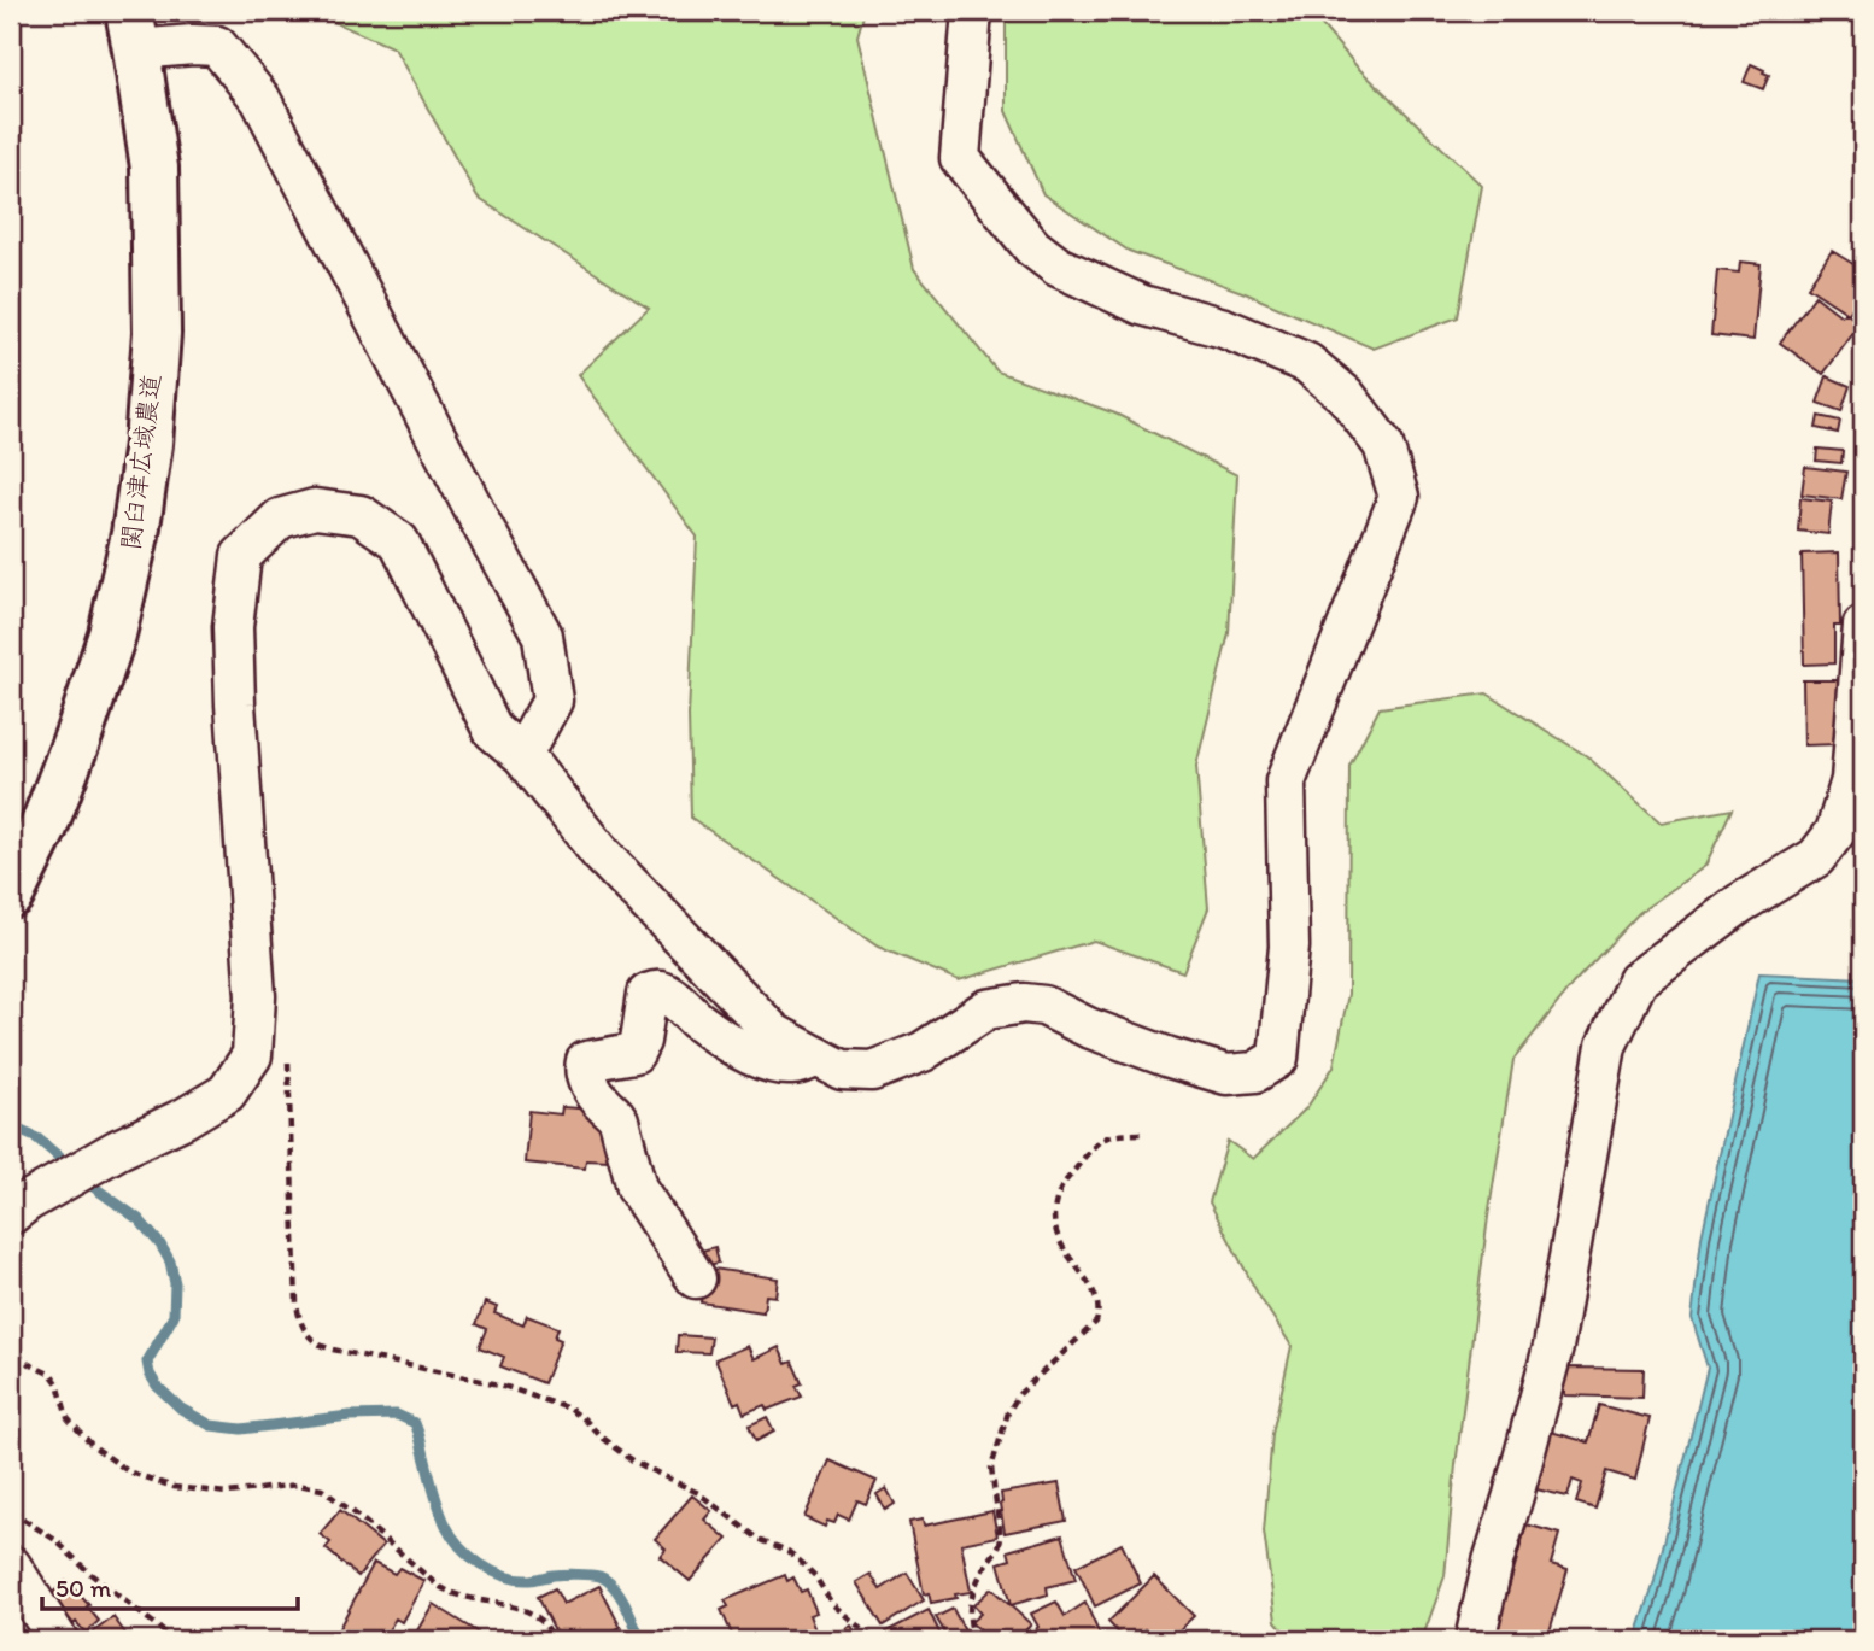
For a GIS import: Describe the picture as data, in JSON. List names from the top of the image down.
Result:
{
  "streets": {
    "street": ["関臼津広域農道"]
  },
  "scale_bar": "50 m"
}
